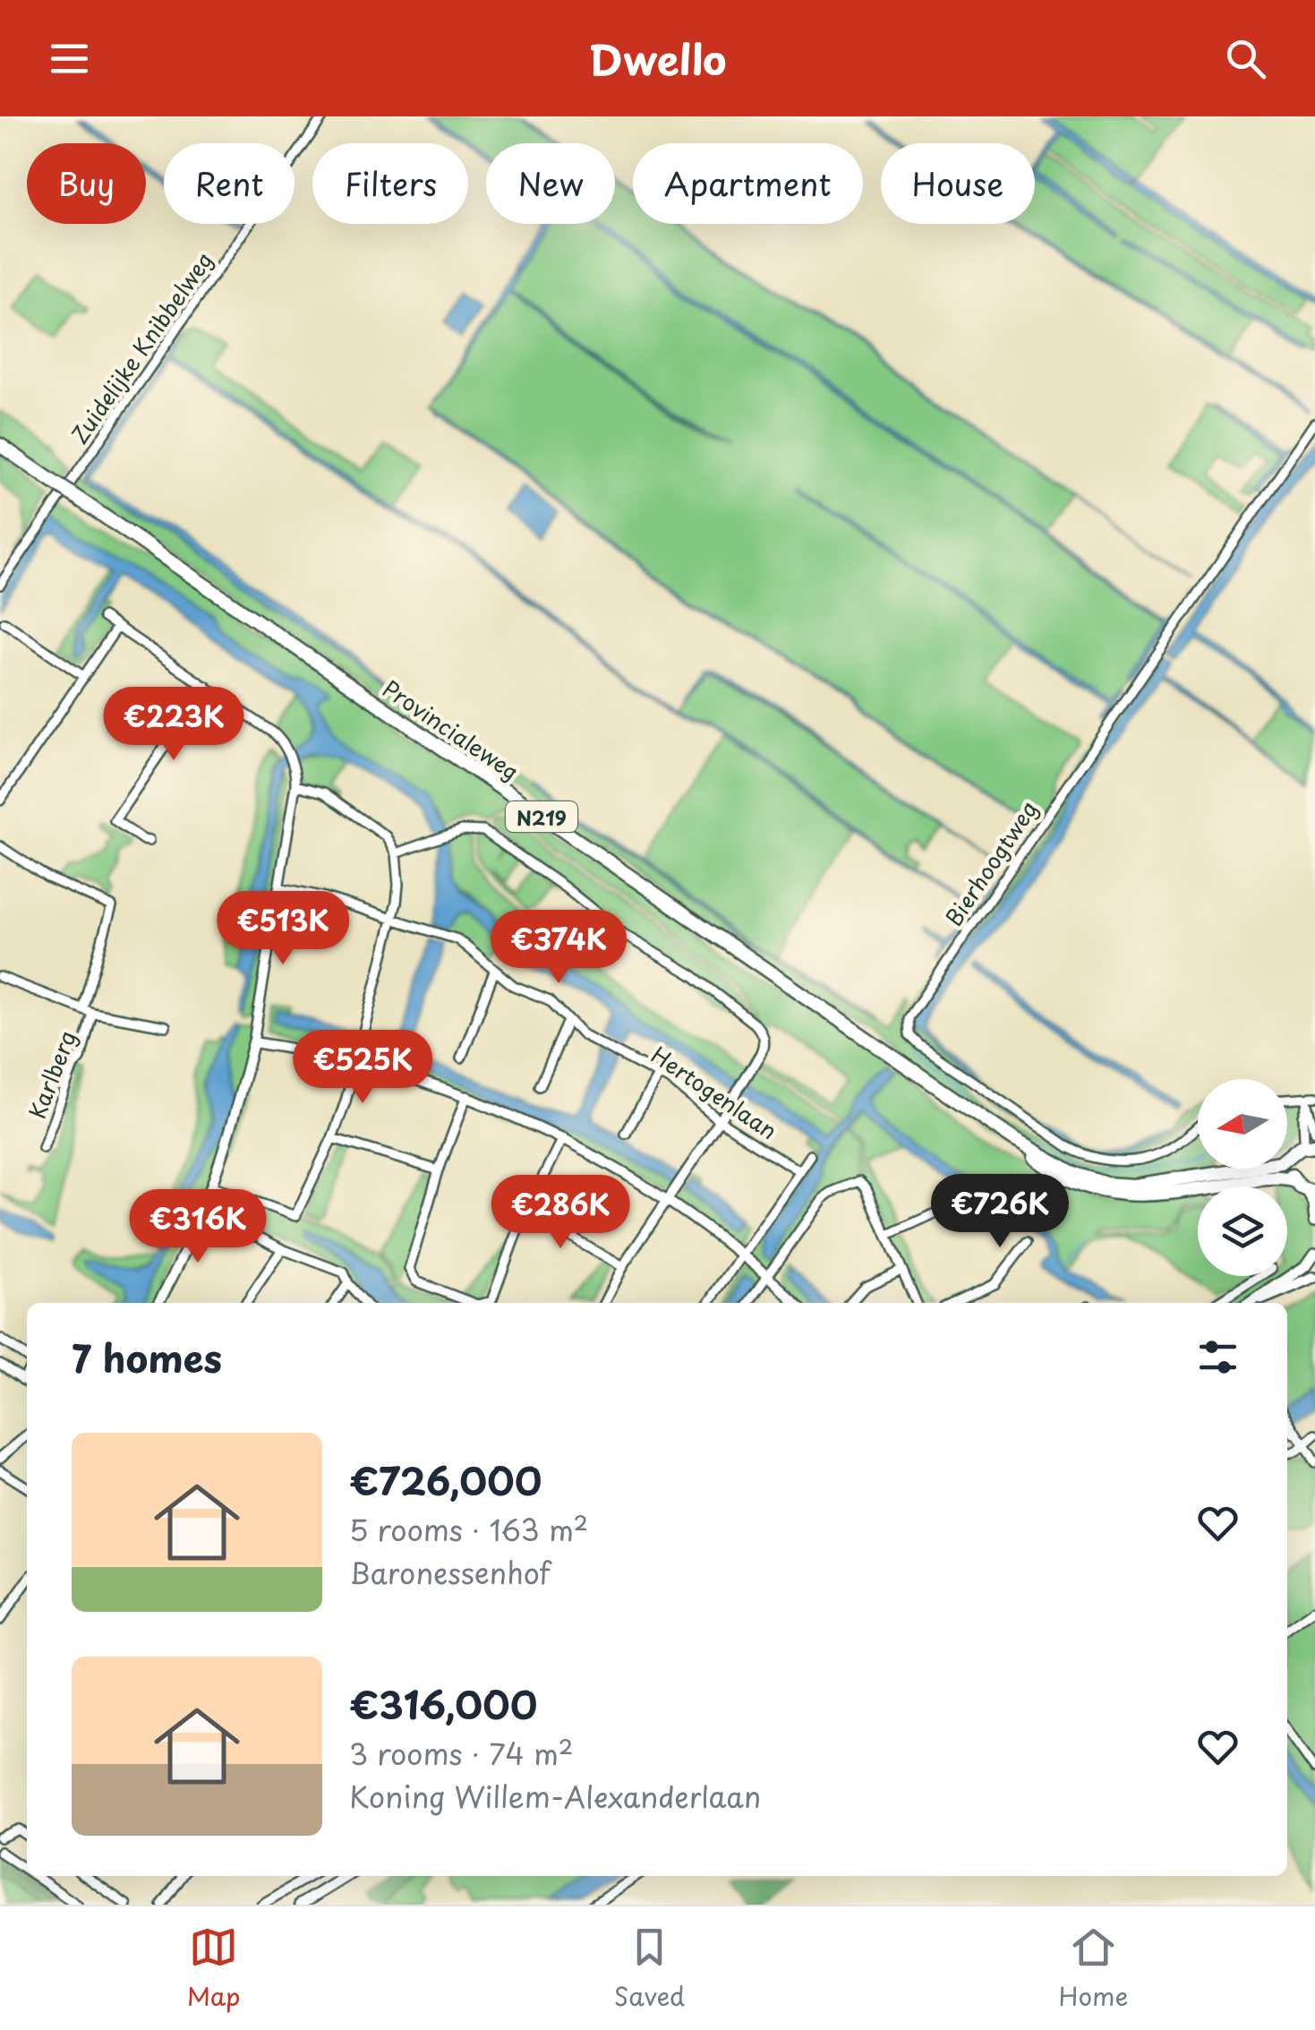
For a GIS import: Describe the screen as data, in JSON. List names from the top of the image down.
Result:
{
  "streets": {
    "main road": ["Provincialeweg", "N219"],
    "street": [
      "Zuidelijke Knibbelweg",
      "Bierhoogtweg",
      "Karlberg",
      "Hertogenlaan"
    ]
  },
  "crossings": [
    ["Provincialeweg", "N219"]
  ],
  "north": "left",
  "page": {
    "header": "Dwello",
    "chip": [
      "Buy",
      "Rent",
      "Filters",
      "New",
      "Apartment",
      "House"
    ],
    "price": [
      "€223K",
      "€513K",
      "€374K",
      "€525K",
      "€726K",
      "€286K",
      "€316K"
    ],
    "heading": "7 homes",
    "list": [
      {
        "name": "€726,000",
        "note": "5 rooms · 163 m² · Baronessenhof"
      },
      {
        "name": "€316,000",
        "note": "3 rooms · 74 m² · Koning Willem-Alexanderlaan"
      }
    ],
    "tabs": ["Map", "Saved", "Home"]
  }
}
